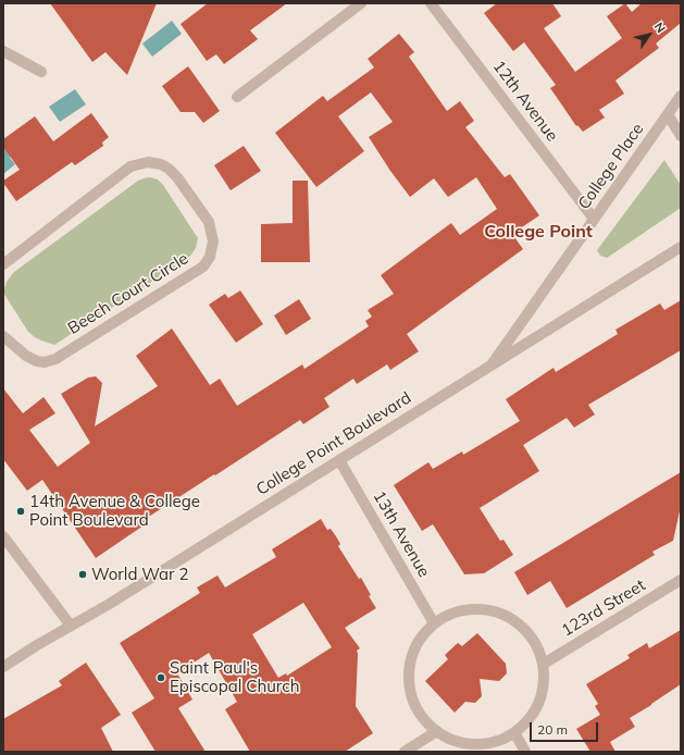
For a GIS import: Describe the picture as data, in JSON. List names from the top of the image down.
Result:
{
  "streets": {
    "street": [
      "12th Avenue",
      "College Place",
      "Beech Court Circle",
      "College Point Boulevard",
      "13th Avenue",
      "123rd Street"
    ]
  },
  "crossings": [
    ["12th Avenue", "College Place"],
    ["College Place", "College Point Boulevard"],
    ["College Point Boulevard", "13th Avenue"],
    ["13th Avenue", "123rd Street"]
  ],
  "districts": ["College Point"],
  "places": ["14th Avenue & College Point Boulevard", "World War 2", "Saint Paul's Episcopal Church"],
  "scale_bar": "20 m",
  "north": "top right"
}
